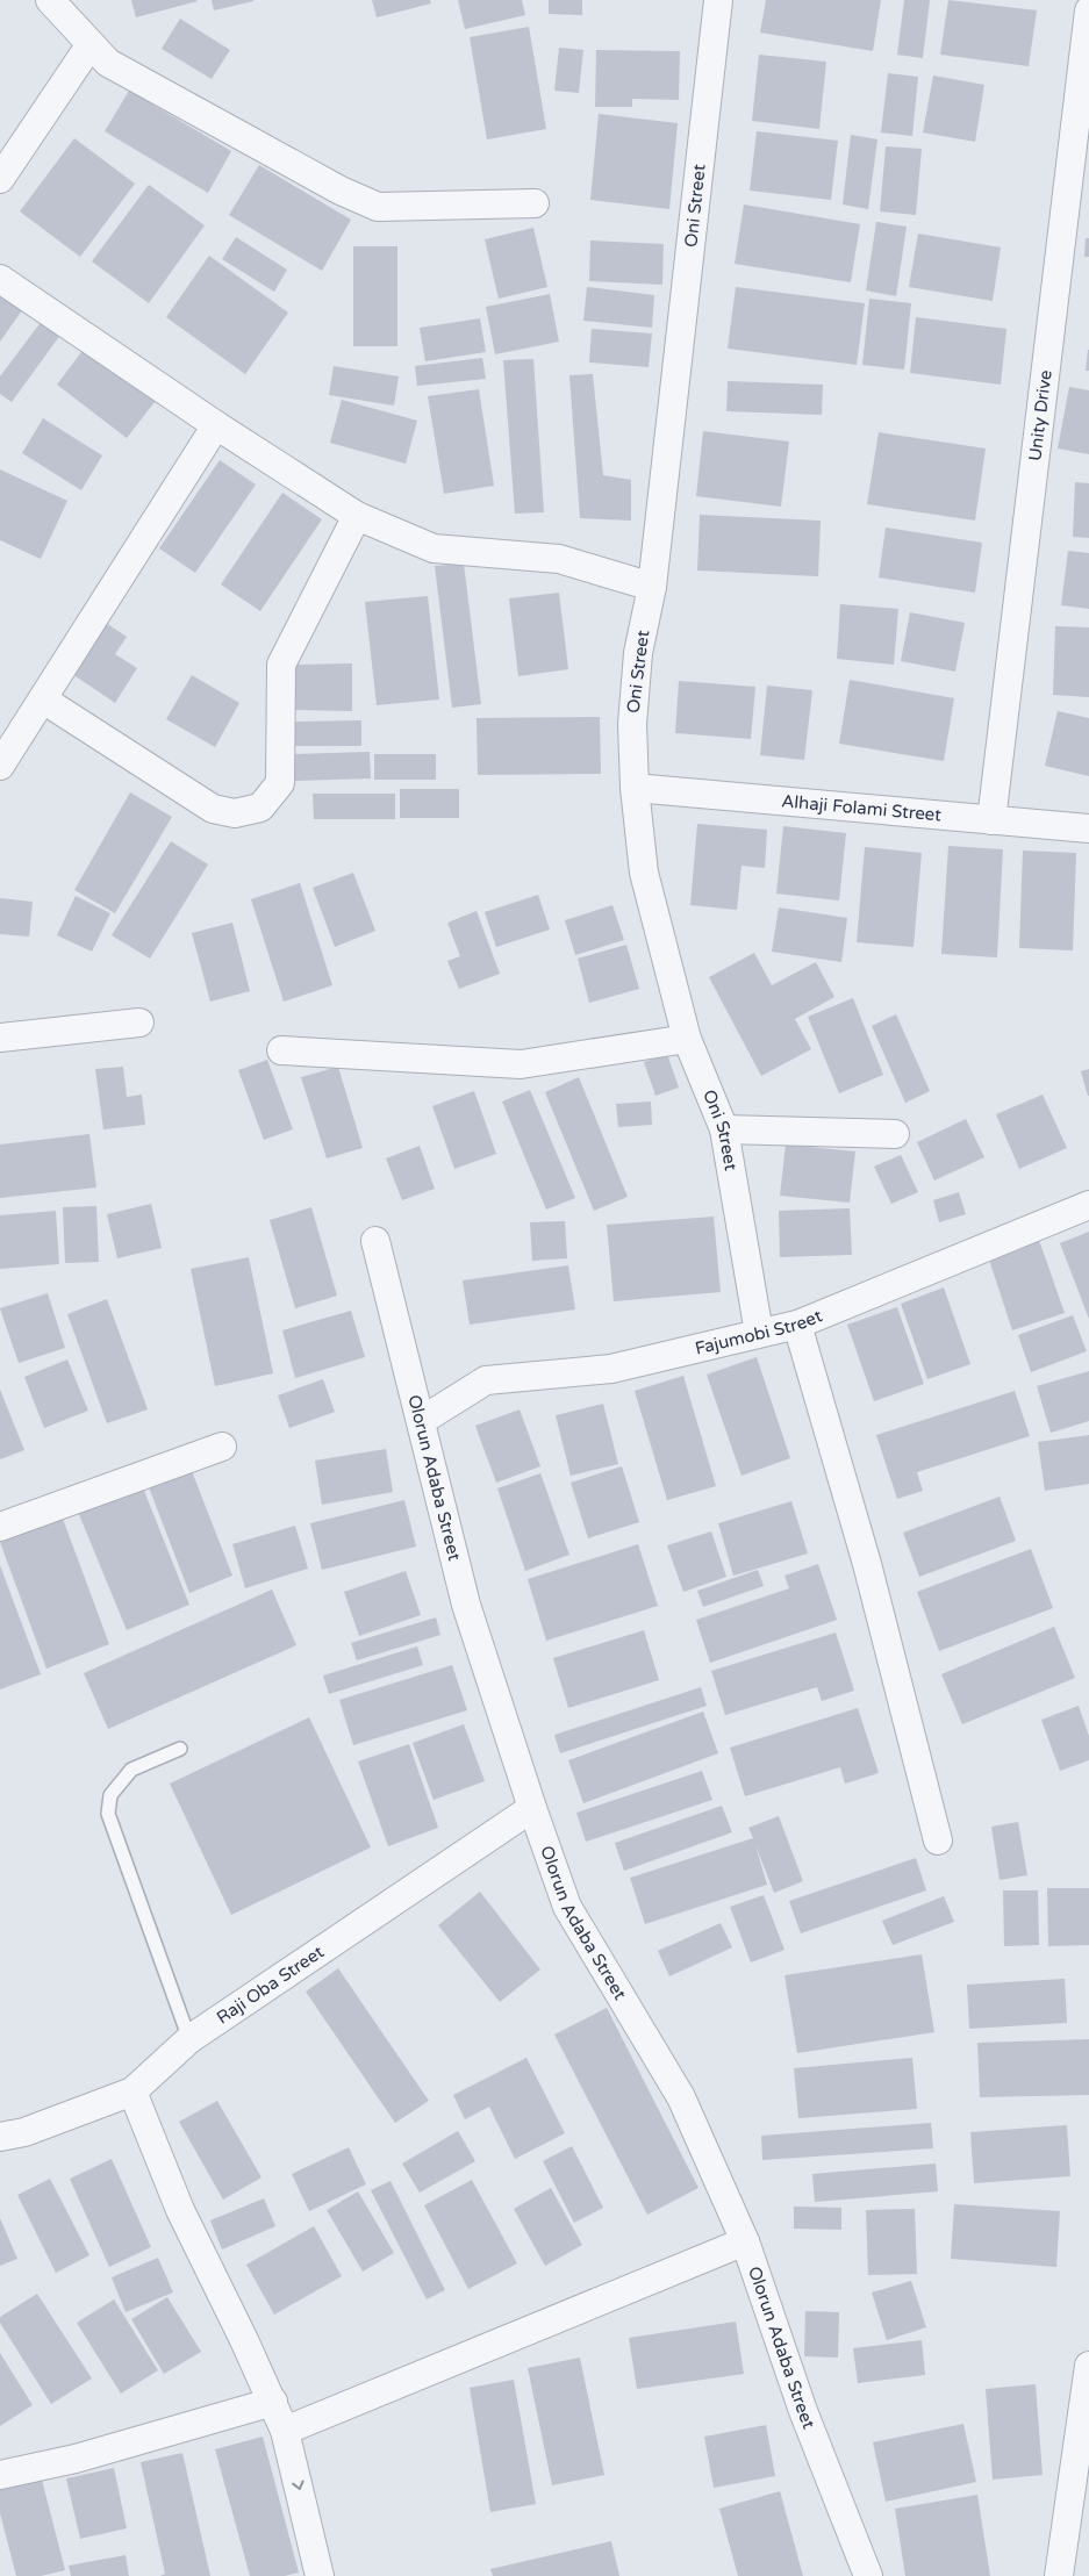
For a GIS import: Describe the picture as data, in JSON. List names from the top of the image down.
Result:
{
  "streets": {
    "street": [
      "Oni Street",
      "Unity Drive",
      "Alhaji Folami Street",
      "Fajumobi Street",
      "Olorun Adaba Street",
      "Raji Oba Street"
    ]
  },
  "crossings": [
    ["Oni Street", "Alhaji Folami Street"],
    ["Oni Street", "Fajumobi Street"],
    ["Unity Drive", "Alhaji Folami Street"],
    ["Fajumobi Street", "Olorun Adaba Street"],
    ["Olorun Adaba Street", "Raji Oba Street"]
  ]
}
